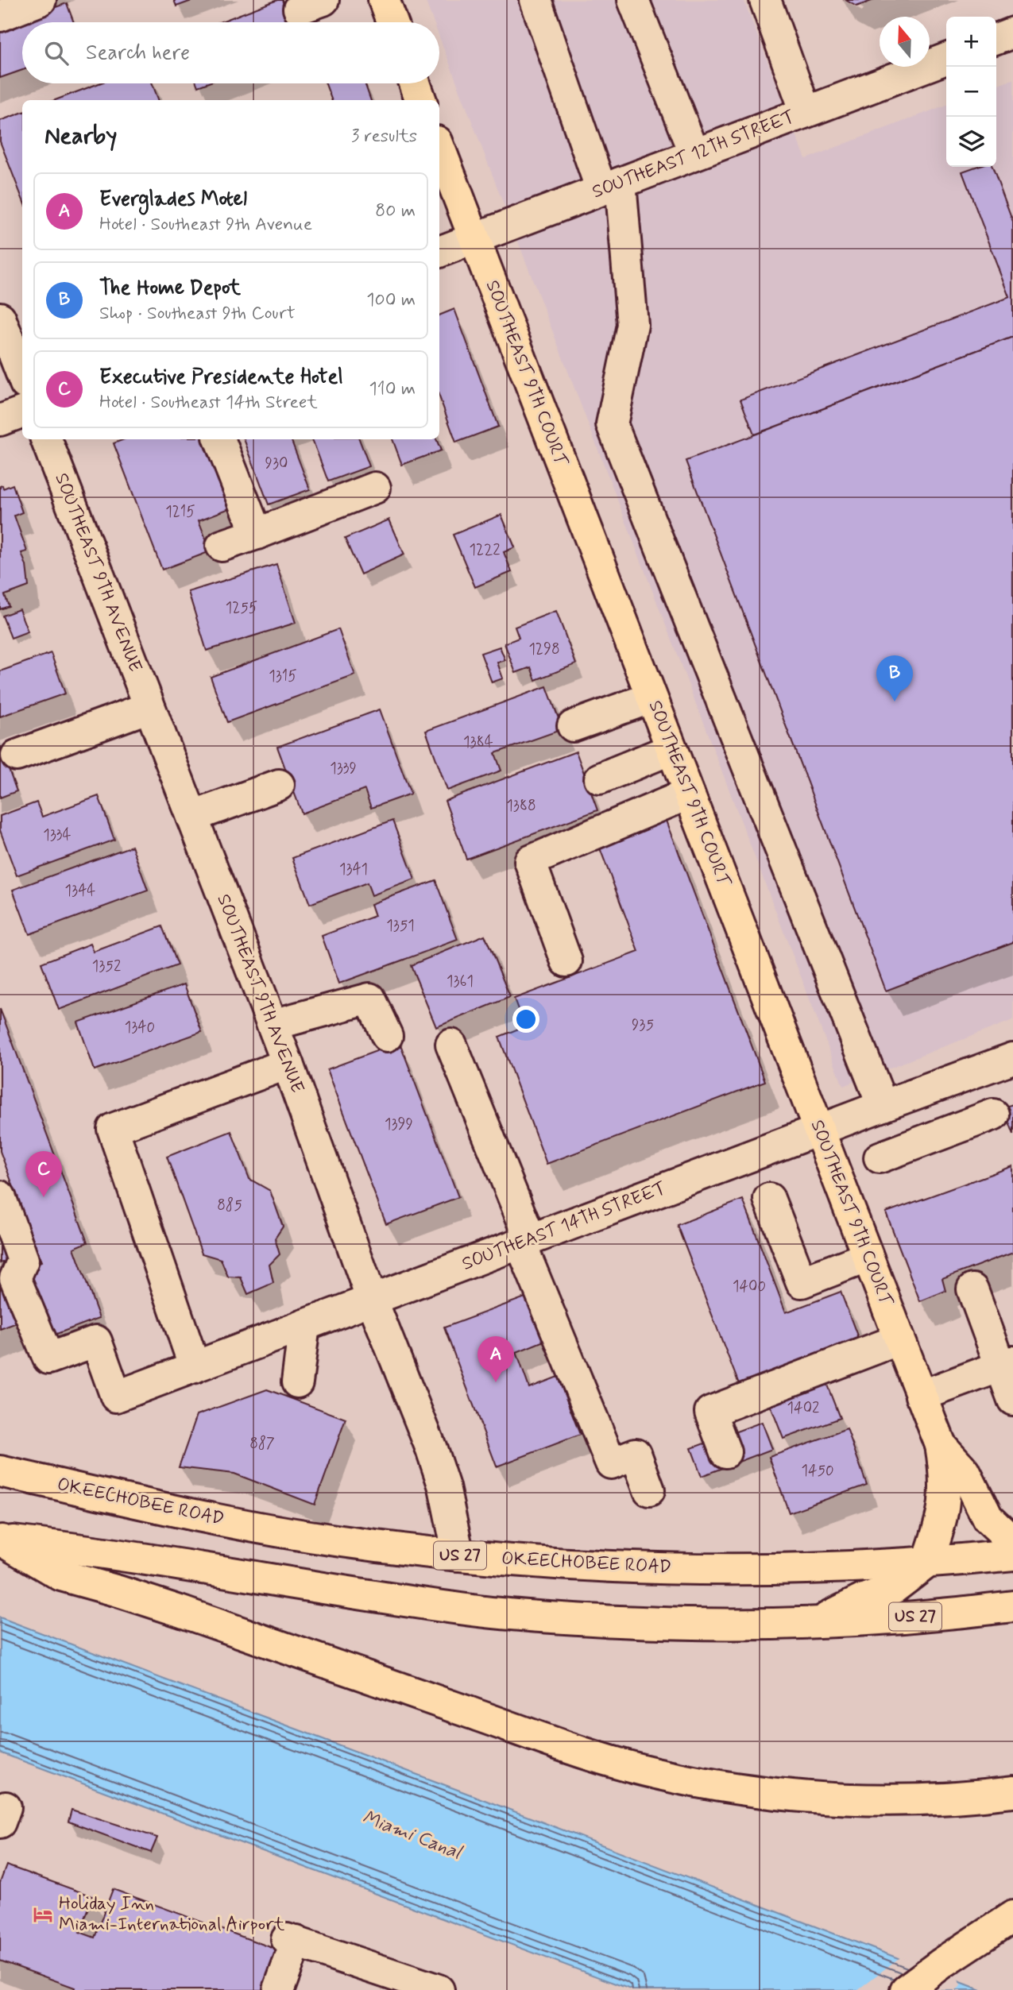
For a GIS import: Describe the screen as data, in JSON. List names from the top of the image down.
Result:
{
  "streets": {
    "main road": ["SOUTHEAST 9TH COURT", "OKEECHOBEE ROAD", "US 27"],
    "street": ["SOUTHEAST 12TH STREET", "SOUTHEAST 9TH AVENUE", "SOUTHEAST 14TH STREET"]
  },
  "crossings": [
    ["SOUTHEAST 12TH STREET", "SOUTHEAST 9TH COURT"],
    ["SOUTHEAST 9TH COURT", "SOUTHEAST 14TH STREET"],
    ["SOUTHEAST 9TH COURT", "OKEECHOBEE ROAD"],
    ["SOUTHEAST 9TH AVENUE", "SOUTHEAST 14TH STREET"],
    ["SOUTHEAST 9TH AVENUE", "OKEECHOBEE ROAD"]
  ],
  "water": ["Miami Canal"],
  "places": {
    "hotel": ["Holiday Inn Miami-International Airport"]
  },
  "house_numbers": [
    "930",
    "1215",
    "1222",
    "1255",
    "1298",
    "1315",
    "1384",
    "1339",
    "1388",
    "1334",
    "1341",
    "1344",
    "1351",
    "1352",
    "1361",
    "935",
    "1340",
    "1399",
    "885",
    "1400",
    "1402",
    "887",
    "1450"
  ],
  "north": "top",
  "page": {
    "map_buttons": ["+", "−"],
    "search": "Search here",
    "heading": ["Nearby", "3 results"],
    "list": [
      {
        "mark": "A",
        "name": "Everglades Motel",
        "note": "Hotel · Southeast 9th Avenue",
        "value": "80 m"
      },
      {
        "mark": "B",
        "name": "The Home Depot",
        "note": "Shop · Southeast 9th Court",
        "value": "100 m"
      },
      {
        "mark": "C",
        "name": "Executive Presidente Hotel",
        "note": "Hotel · Southeast 14th Street",
        "value": "110 m"
      }
    ],
    "pins": ["B", "C", "A"]
  }
}
